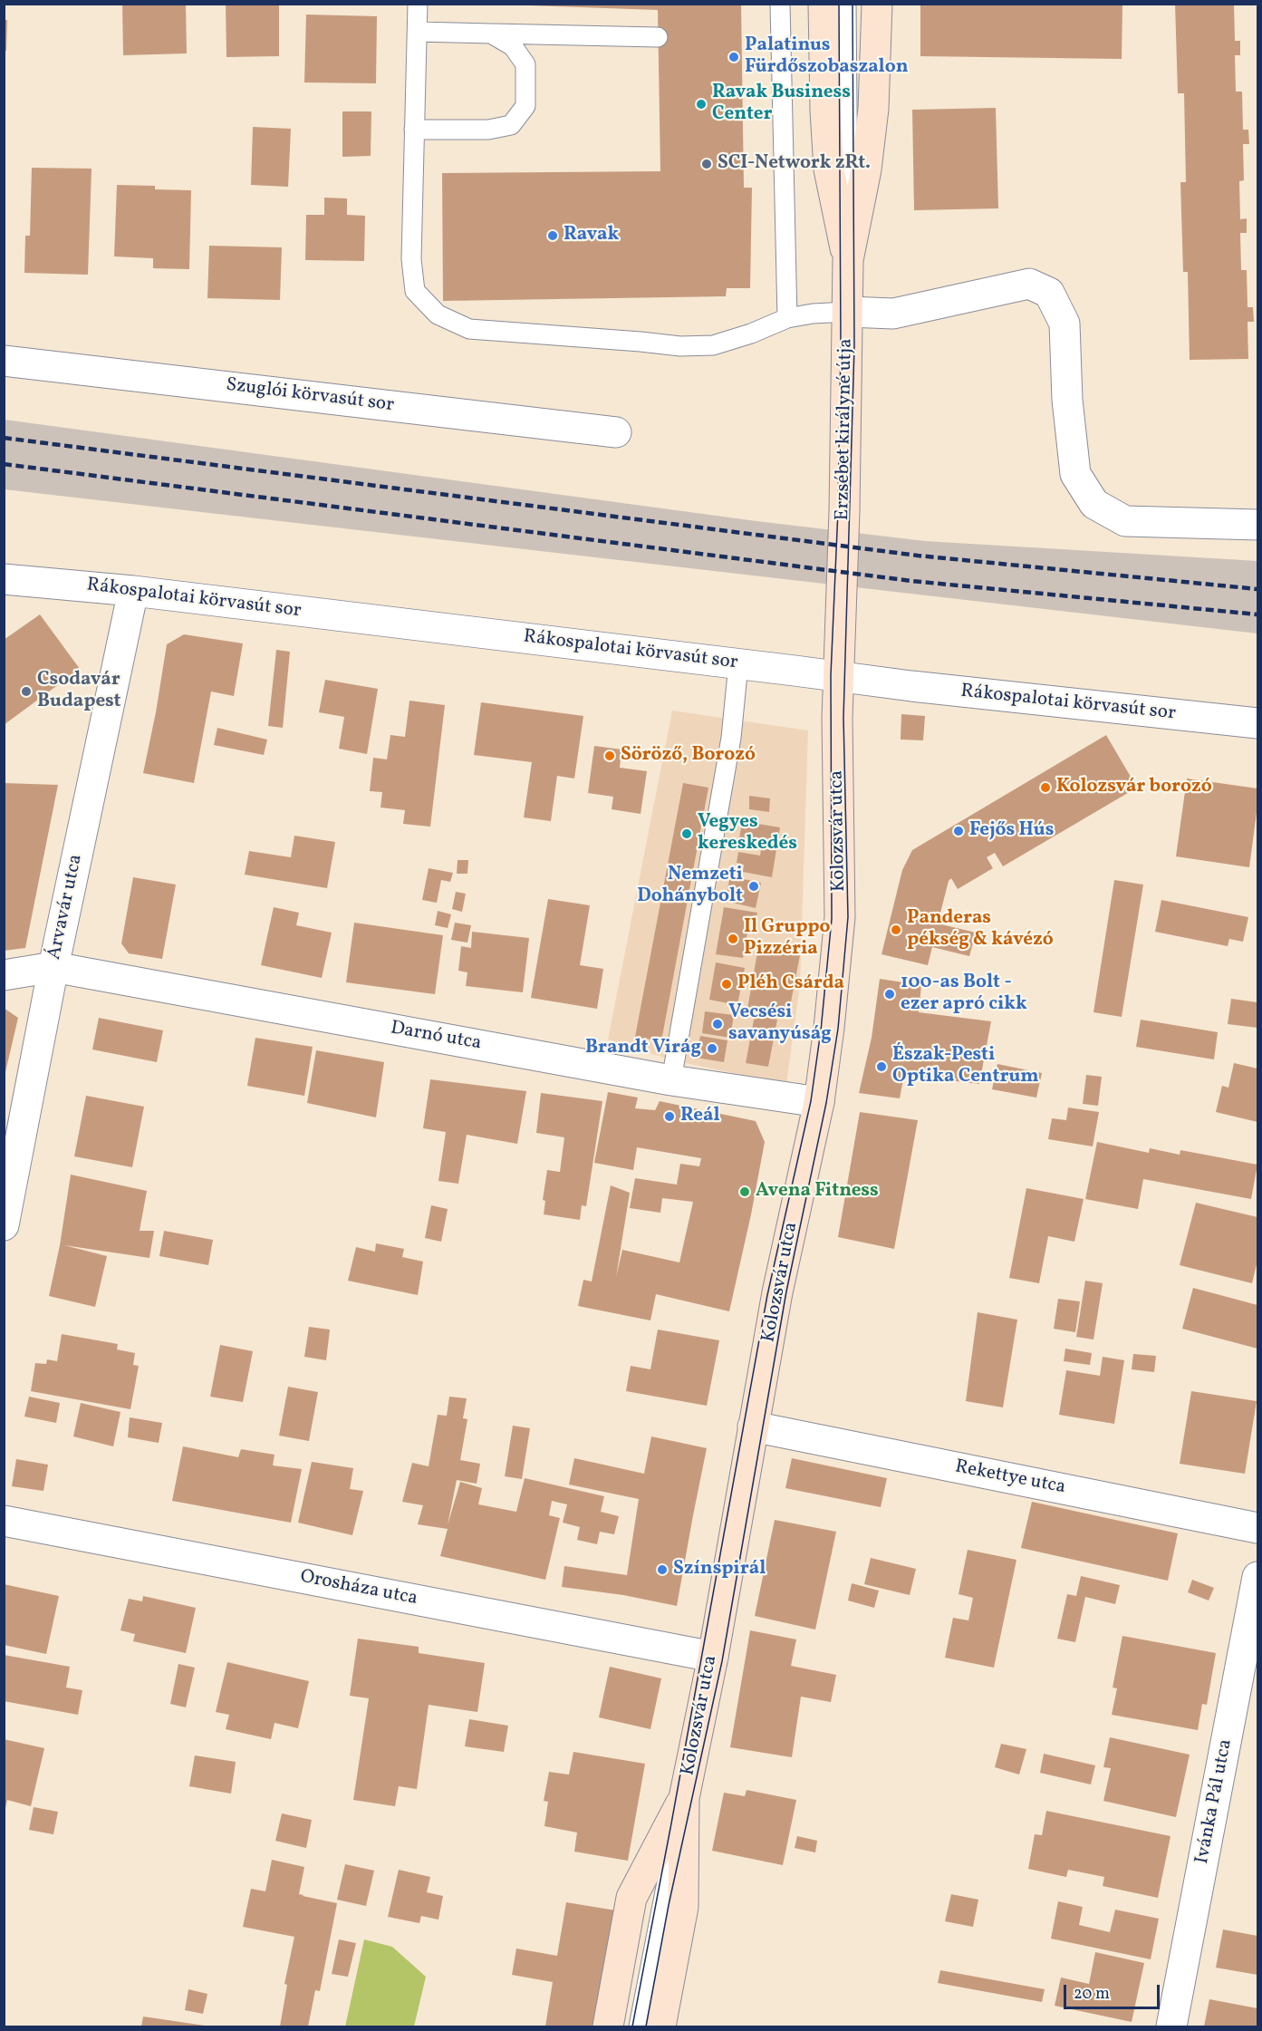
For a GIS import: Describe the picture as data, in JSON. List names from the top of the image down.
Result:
{
  "streets": {
    "street": [
      "Szuglói körvasút sor",
      "Erzsébet királyné útja",
      "Rákospalotai körvasút sor",
      "Kolozsvár utca",
      "Árvavár utca",
      "Darnó utca",
      "Rekettye utca",
      "Orosháza utca",
      "Ivánka Pál utca"
    ]
  },
  "crossings": [
    ["Erzsébet királyné útja", "Kolozsvár utca"],
    ["Rákospalotai körvasút sor", "Kolozsvár utca"],
    ["Rákospalotai körvasút sor", "Árvavár utca"],
    ["Kolozsvár utca", "Darnó utca"],
    ["Kolozsvár utca", "Rekettye utca"],
    ["Kolozsvár utca", "Orosháza utca"],
    ["Árvavár utca", "Darnó utca"]
  ],
  "places": [
    "Palatinus Fürdőszobaszalon",
    "Ravak Business Center",
    "SCI-Network zRt.",
    "Ravak",
    "Csodavár Budapest",
    "Söröző, Borozó",
    "Kolozsvár borozó",
    "Fejős Hús",
    "Vegyes kereskedés",
    "Nemzeti Dohánybolt",
    "Panderas pékség & kávézó",
    "Il Gruppo Pizzéria",
    "Pléh Csárda",
    "100-as Bolt - ezer apró cikk",
    "Vecsési savanyúság",
    "Brandt Virág",
    "Észak-Pesti Optika Centrum",
    "Reál",
    "Avena Fitness",
    "Színspirál"
  ],
  "scale_bar": "20 m"
}
